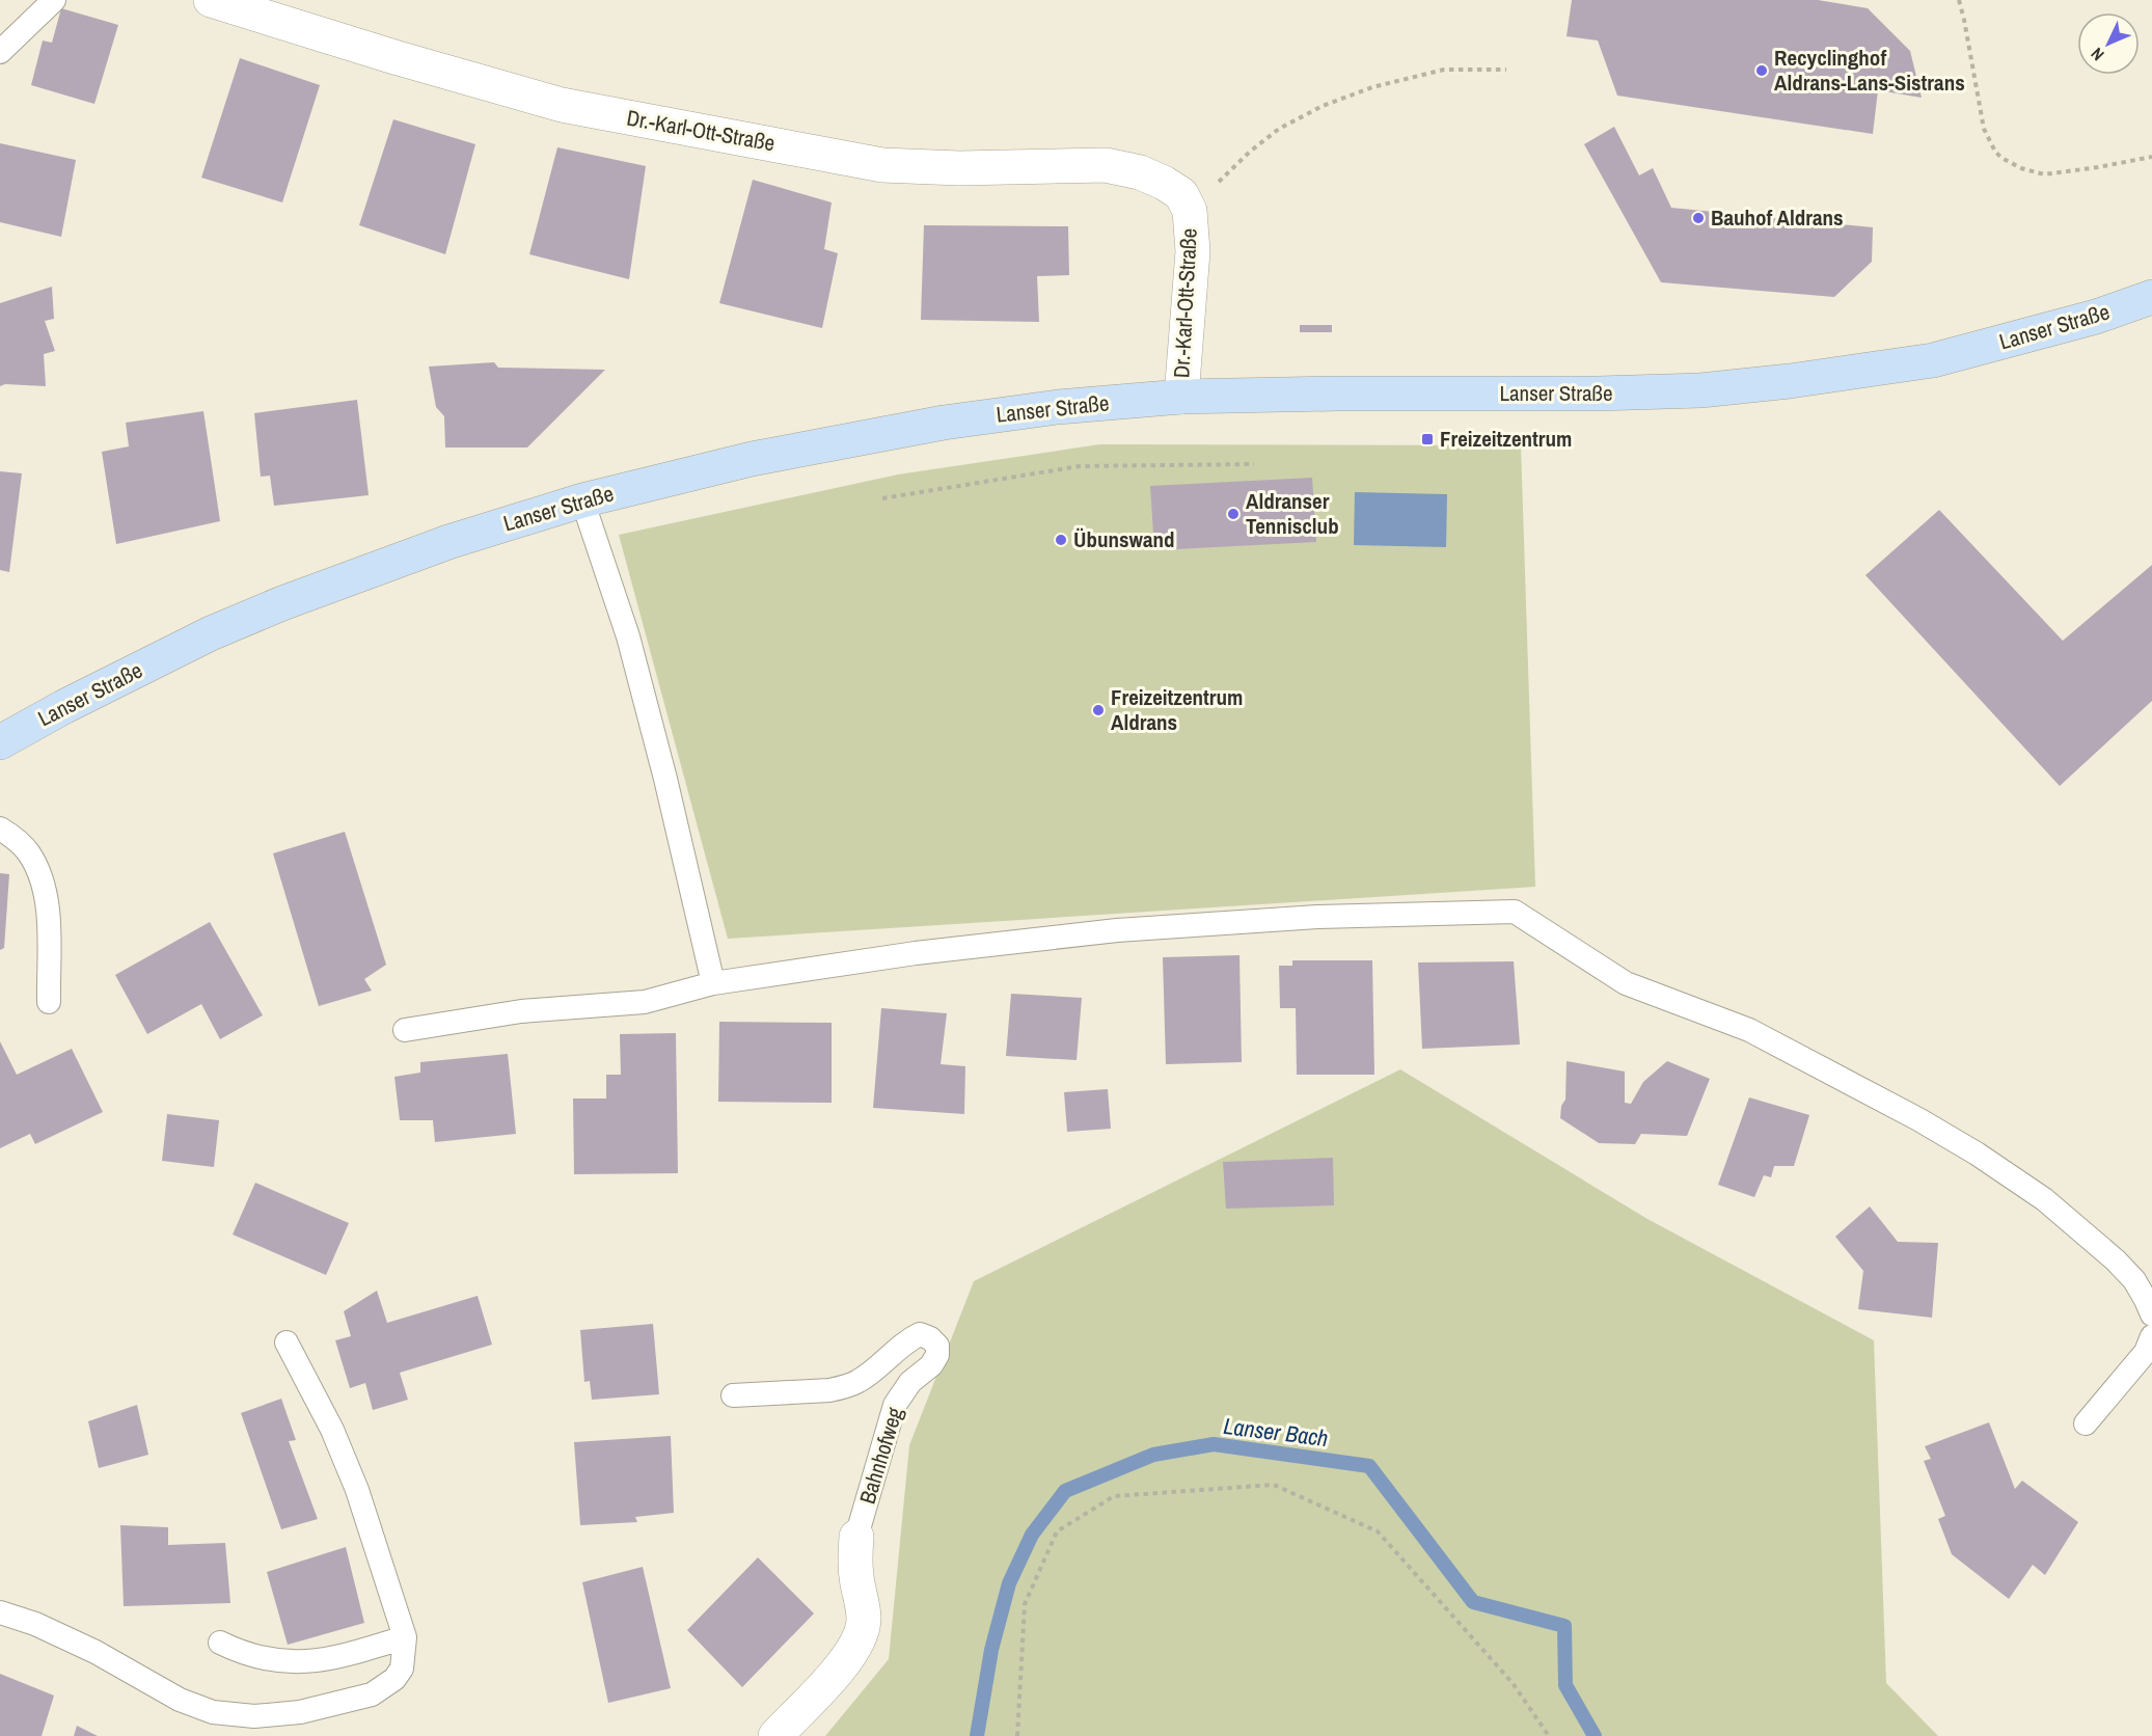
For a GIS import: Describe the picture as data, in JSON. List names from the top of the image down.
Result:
{
  "streets": {
    "main road": ["Lanser Straße"],
    "street": ["Dr.-Karl-Ott-Straße", "Bahnhofweg"]
  },
  "crossings": [
    ["Dr.-Karl-Ott-Straße", "Lanser Straße"]
  ],
  "water": ["Lanser Bach"],
  "places": {
    "other": [
      "Recyclinghof Aldrans-Lans-Sistrans",
      "Bauhof Aldrans",
      "Aldranser Tennisclub",
      "Übunswand",
      "Freizeitzentrum Aldrans"
    ],
    "transit": ["Freizeitzentrum"]
  },
  "north": "bottom left"
}
